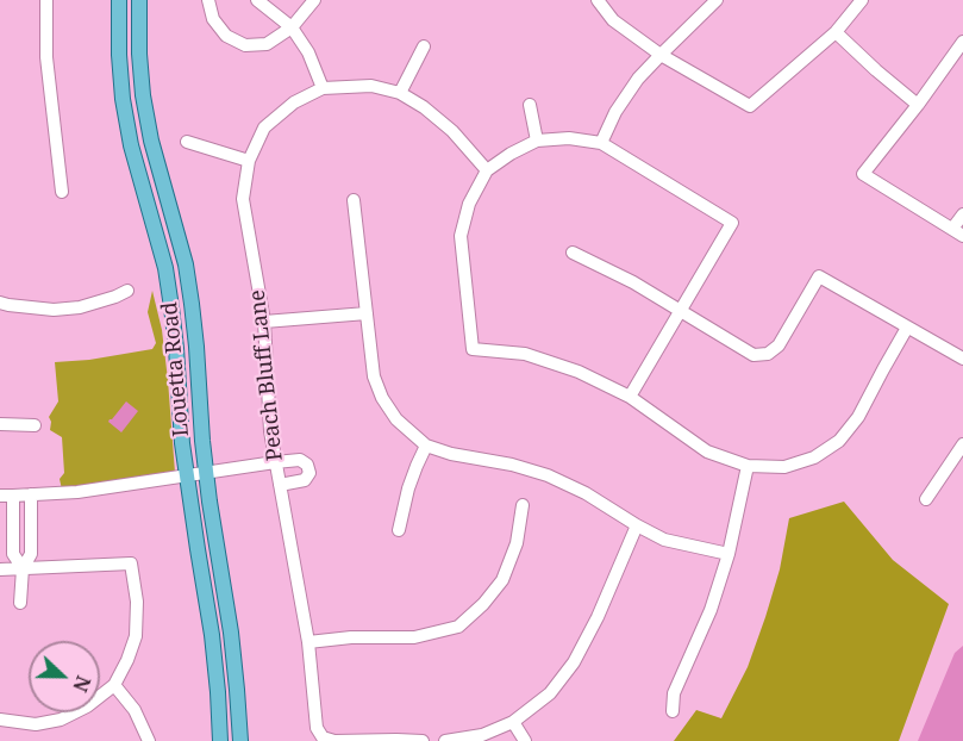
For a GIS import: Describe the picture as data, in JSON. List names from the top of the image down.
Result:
{
  "streets": {
    "main road": ["Louetta Road"],
    "street": ["Peach Bluff Lane"]
  },
  "north": "right"
}
